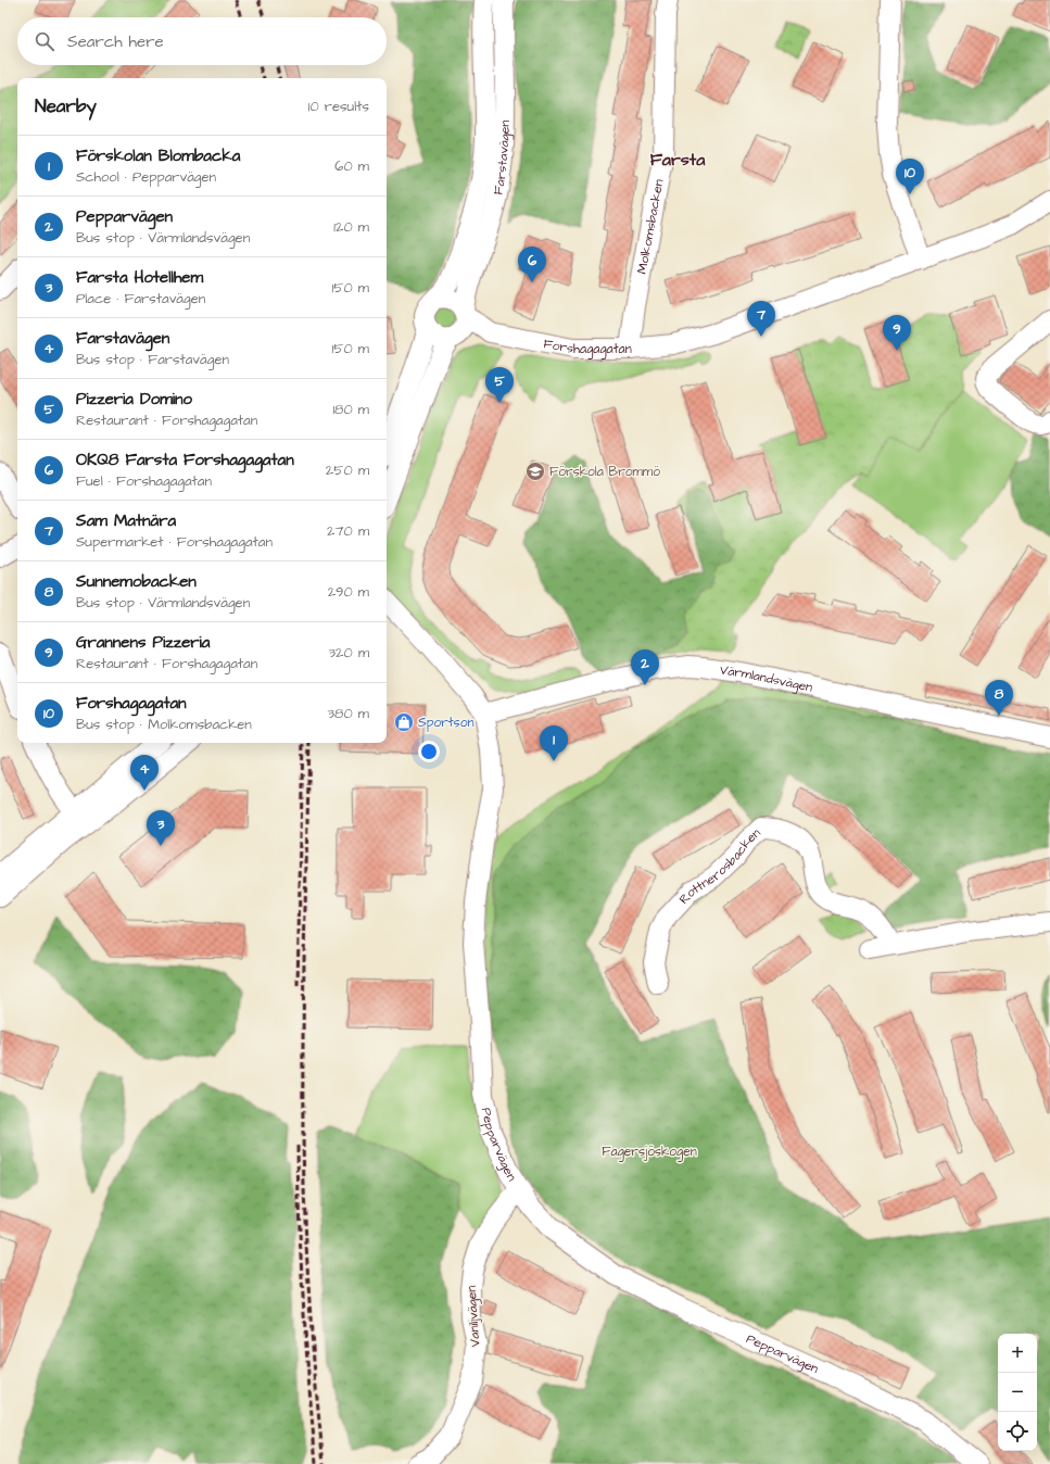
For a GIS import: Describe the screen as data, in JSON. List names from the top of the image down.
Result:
{
  "streets": {
    "street": [
      "Farstavägen",
      "Molkomsbacken",
      "Forshagagatan",
      "Värmlandsvägen",
      "Rottnerosbacken",
      "Pepparvägen",
      "Vaniljvägen"
    ]
  },
  "crossings": [
    ["Farstavägen", "Forshagagatan"],
    ["Molkomsbacken", "Forshagagatan"],
    ["Värmlandsvägen", "Pepparvägen"],
    ["Pepparvägen", "Vaniljvägen"]
  ],
  "districts": ["Farsta"],
  "parks": ["Fagersjöskogen"],
  "places": {
    "school or university": ["Förskola Brommö"],
    "shop": ["Sportson"]
  },
  "page": {
    "search": "Search here",
    "heading": ["Nearby", "10 results"],
    "list": [
      {
        "mark": "1",
        "name": "Förskolan Blombacka",
        "note": "School · Pepparvägen",
        "value": "60 m"
      },
      {
        "mark": "2",
        "name": "Pepparvägen",
        "note": "Bus stop · Värmlandsvägen",
        "value": "120 m"
      },
      {
        "mark": "3",
        "name": "Farsta Hotellhem",
        "note": "Place · Farstavägen",
        "value": "150 m"
      },
      {
        "mark": "4",
        "name": "Farstavägen",
        "note": "Bus stop · Farstavägen",
        "value": "150 m"
      },
      {
        "mark": "5",
        "name": "Pizzeria Domino",
        "note": "Restaurant · Forshagagatan",
        "value": "180 m"
      },
      {
        "mark": "6",
        "name": "OKQ8 Farsta Forshagagatan",
        "note": "Fuel · Forshagagatan",
        "value": "250 m"
      },
      {
        "mark": "7",
        "name": "Sam Matnära",
        "note": "Supermarket · Forshagagatan",
        "value": "270 m"
      },
      {
        "mark": "8",
        "name": "Sunnemobacken",
        "note": "Bus stop · Värmlandsvägen",
        "value": "290 m"
      },
      {
        "mark": "9",
        "name": "Grannens Pizzeria",
        "note": "Restaurant · Forshagagatan",
        "value": "320 m"
      },
      {
        "mark": "10",
        "name": "Forshagagatan",
        "note": "Bus stop · Molkomsbacken",
        "value": "380 m"
      }
    ],
    "pins": [
      "10",
      "6",
      "7",
      "9",
      "5",
      "2",
      "8",
      "1",
      "4",
      "3"
    ],
    "map_buttons": ["+", "−"]
  }
}
